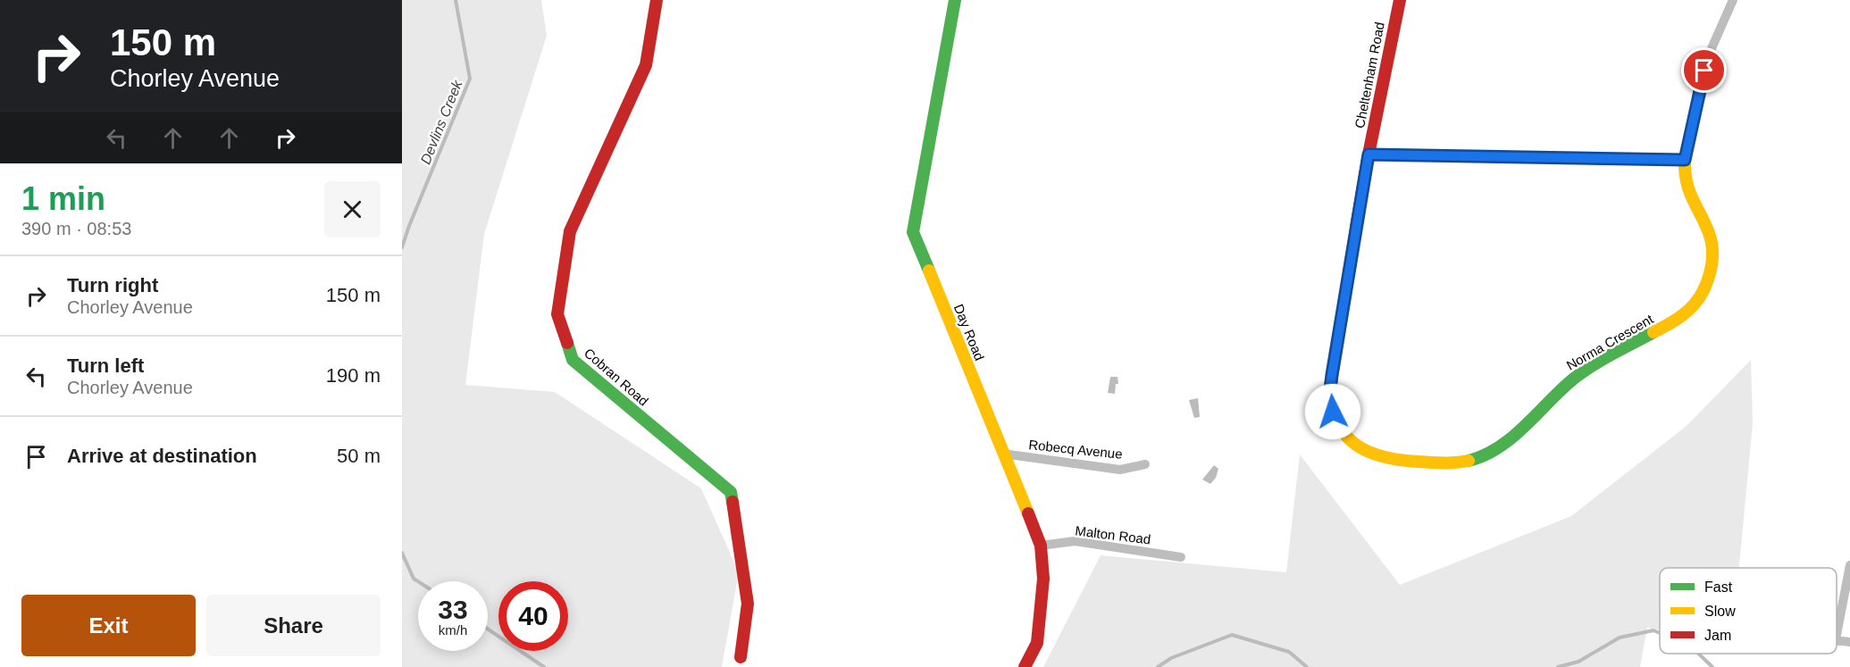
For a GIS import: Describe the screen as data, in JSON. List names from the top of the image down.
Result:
{
  "streets": {
    "street": [
      "Cheltenham Road",
      "Day Road",
      "Norma Crescent",
      "Cobran Road",
      "Robecq Avenue",
      "Malton Road"
    ]
  },
  "crossings": [
    ["Cheltenham Road", "Norma Crescent"],
    ["Day Road", "Robecq Avenue"],
    ["Day Road", "Malton Road"]
  ],
  "water": ["Devlins Creek"],
  "legend": ["Fast", "Slow", "Jam"],
  "page": {
    "turn": ["150 m", "Chorley Avenue"],
    "heading": ["1 min", "390 m · 08:53"],
    "list": [
      {
        "name": "Turn right",
        "note": "Chorley Avenue",
        "value": "150 m"
      },
      {
        "name": "Turn left",
        "note": "Chorley Avenue",
        "value": "190 m"
      },
      {
        "name": "Arrive at destination",
        "value": "50 m"
      }
    ],
    "speed": "33 km/h",
    "limit": "40",
    "buttons": ["Exit", "Share"]
  }
}
